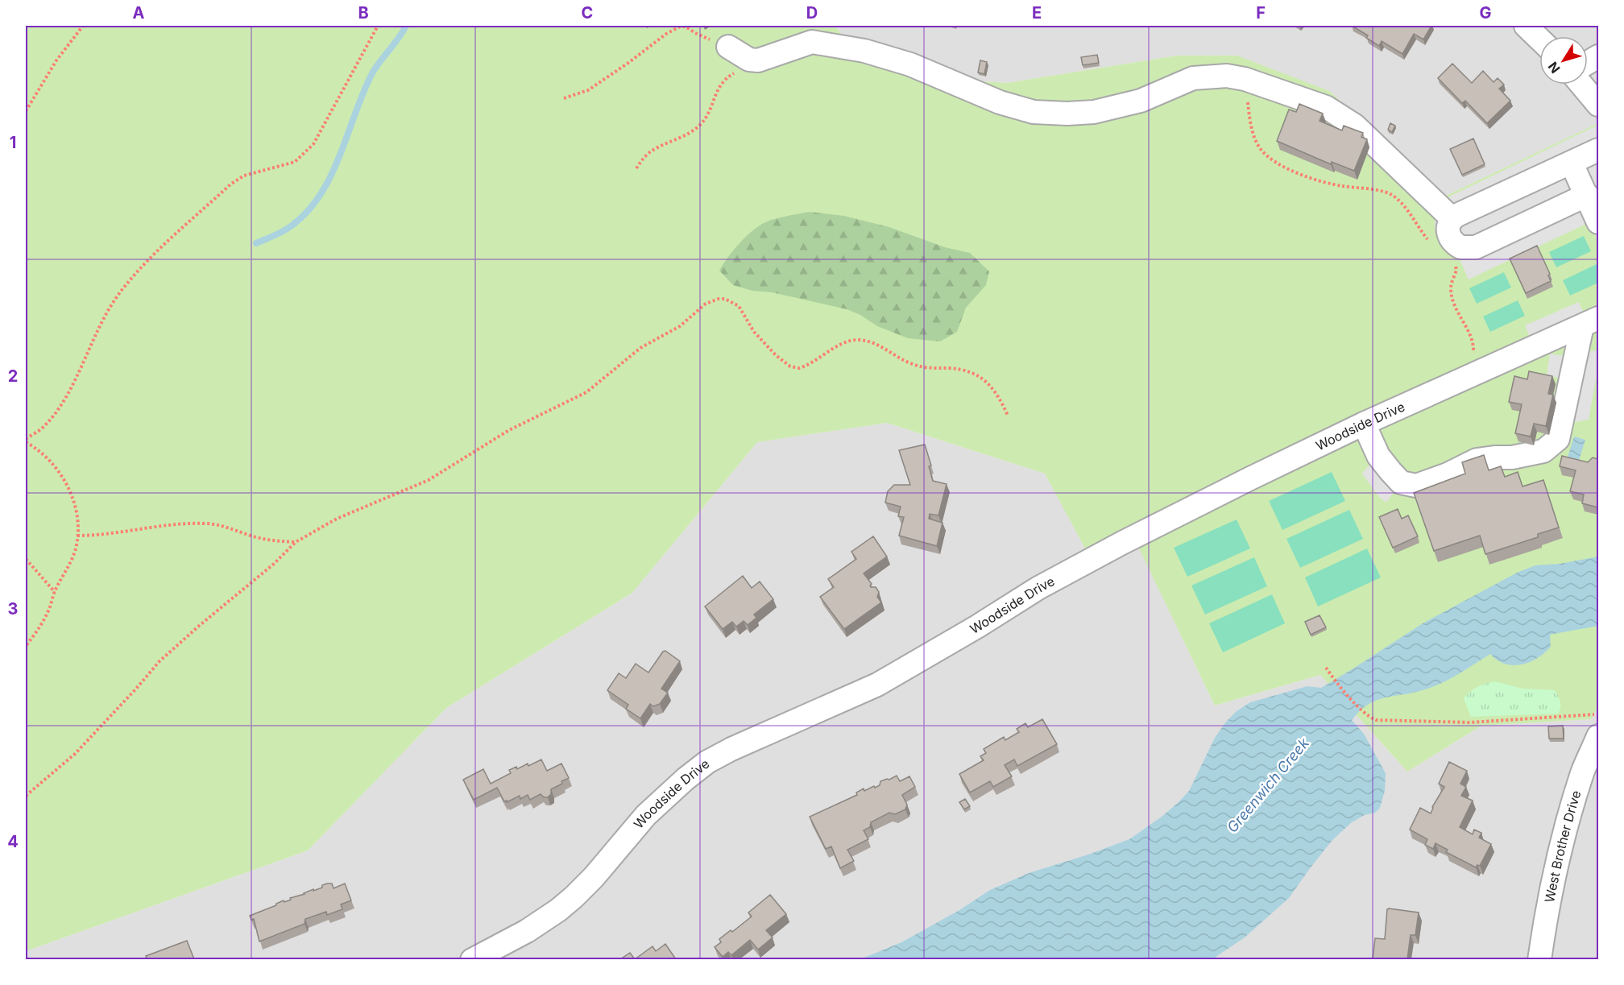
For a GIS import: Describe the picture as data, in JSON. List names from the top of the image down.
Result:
{
  "streets": {
    "street": ["Woodside Drive", "West Brother Drive"]
  },
  "water": ["Greenwich Creek"],
  "north": "bottom left",
  "grid": {
    "columns": [
      "A",
      "B",
      "C",
      "D",
      "E",
      "F",
      "G"
    ],
    "rows": [
      "1",
      "2",
      "3",
      "4"
    ]
  }
}
